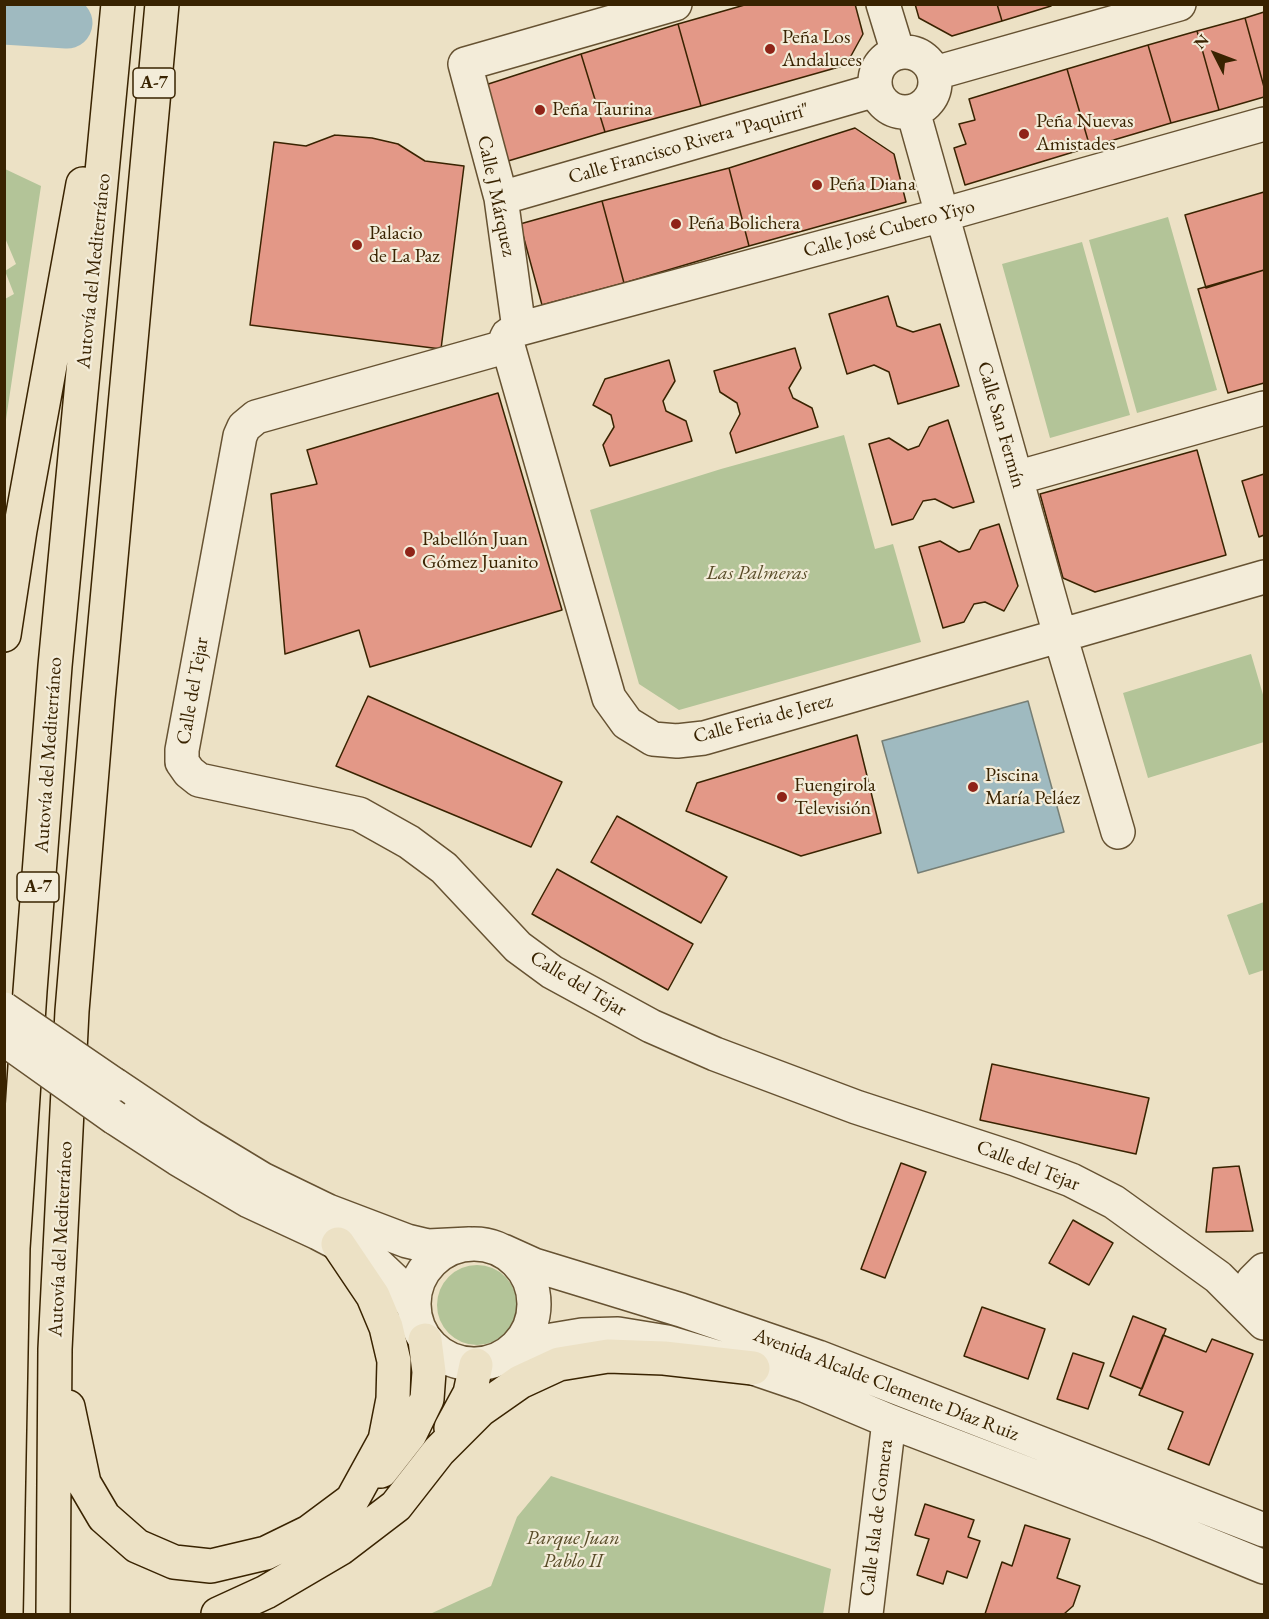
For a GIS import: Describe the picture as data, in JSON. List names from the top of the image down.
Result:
{
  "streets": {
    "highway": ["A-7", "Autovía del Mediterráneo"],
    "street": [
      "Calle Francisco Rivera \"Paquirri\"",
      "Calle J Márquez",
      "Calle José Cubero Yiyo",
      "Calle San Fermín",
      "Calle del Tejar",
      "Calle Feria de Jerez",
      "Avenida Alcalde Clemente Díaz Ruiz",
      "Calle Isla de Gomera"
    ]
  },
  "crossings": [
    ["Calle Francisco Rivera \"Paquirri\"", "Calle J Márquez"],
    ["Calle Francisco Rivera \"Paquirri\"", "Calle San Fermín"],
    ["Calle J Márquez", "Calle José Cubero Yiyo"],
    ["Calle J Márquez", "Calle Feria de Jerez"],
    ["Calle José Cubero Yiyo", "Calle San Fermín"],
    ["Calle José Cubero Yiyo", "Calle del Tejar"],
    ["Calle José Cubero Yiyo", "Calle Feria de Jerez"],
    ["Calle San Fermín", "Calle Feria de Jerez"],
    ["Avenida Alcalde Clemente Díaz Ruiz", "Calle Isla de Gomera"]
  ],
  "parks": ["Las Palmeras", "Parque Juan Pablo II"],
  "places": [
    "Peña Los Andaluces",
    "Peña Taurina",
    "Peña Nuevas Amistades",
    "Peña Diana",
    "Peña Bolichera",
    "Palacio de La Paz",
    "Pabellón Juan Gómez Juanito",
    "Piscina María Peláez",
    "Fuengirola Televisión"
  ],
  "north": "top left"
}
